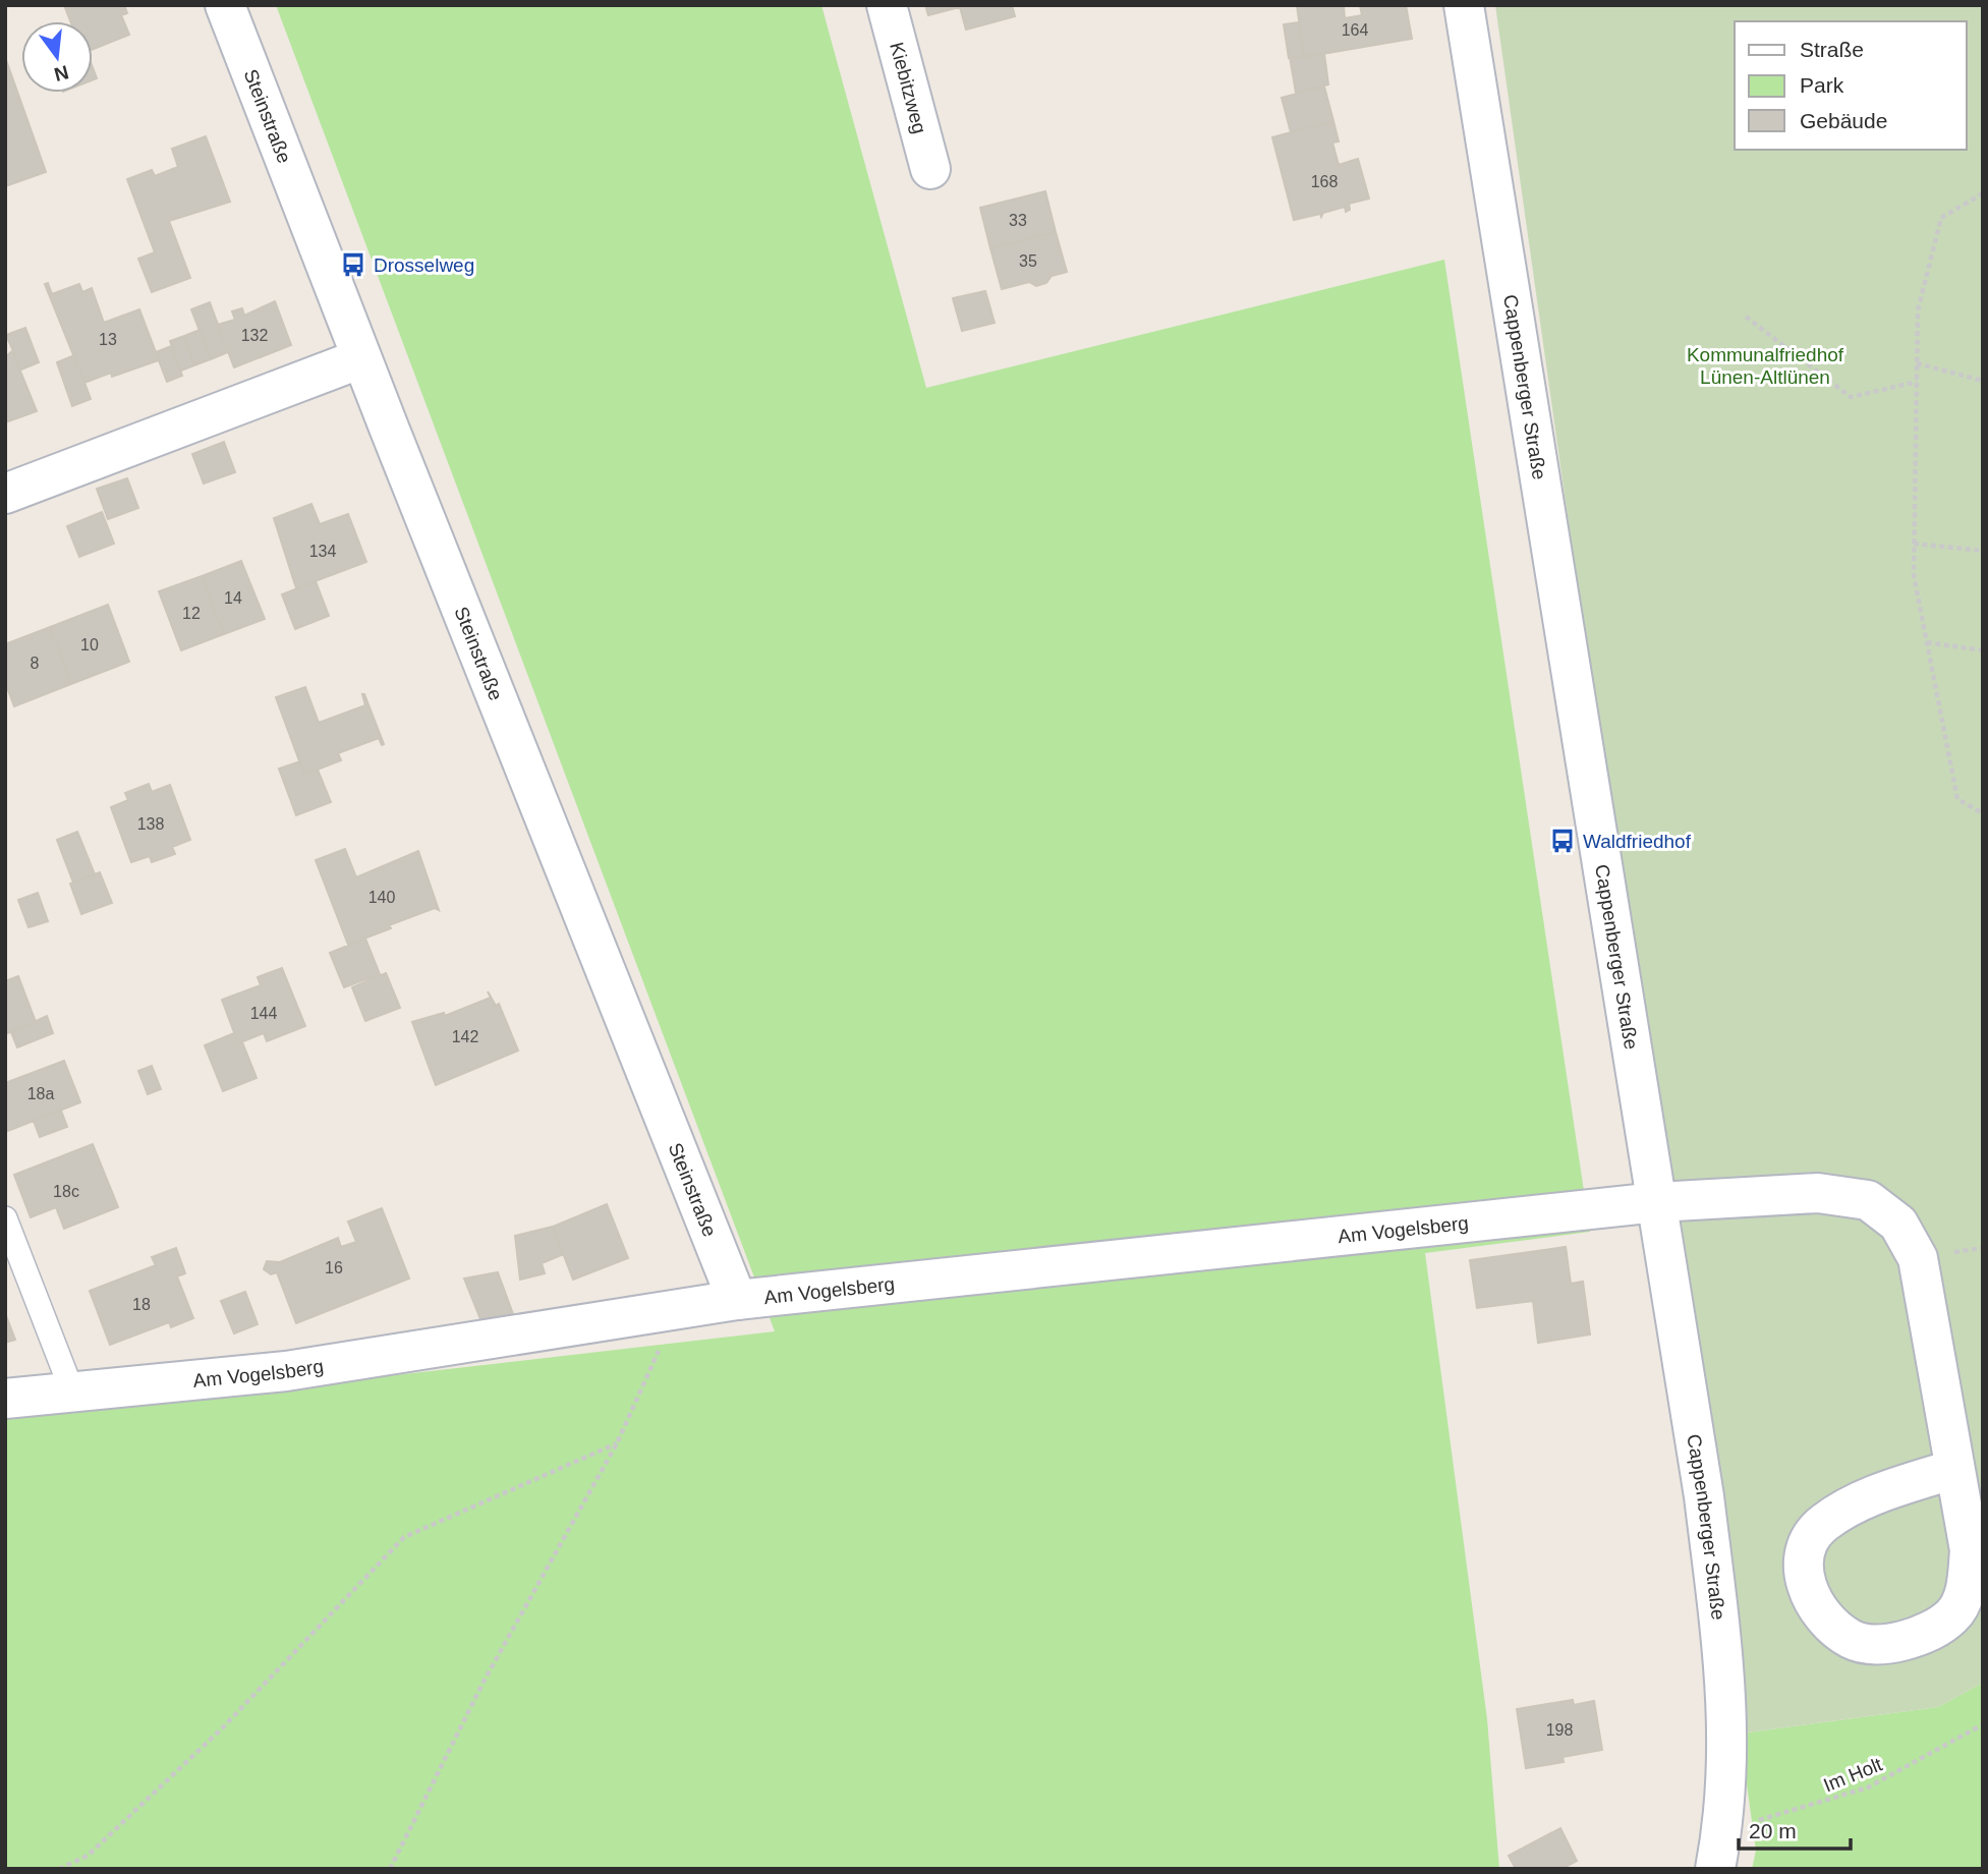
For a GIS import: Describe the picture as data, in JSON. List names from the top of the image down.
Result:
{
  "streets": {
    "street": [
      "Kiebitzweg",
      "Steinstraße",
      "Cappenberger Straße",
      "Am Vogelsberg"
    ],
    "path": ["Im Holt"]
  },
  "crossings": [
    ["Steinstraße", "Am Vogelsberg"],
    ["Cappenberger Straße", "Am Vogelsberg"],
    ["Cappenberger Straße", "Im Holt"]
  ],
  "parks": ["Kommunalfriedhof Lünen-Altlünen"],
  "places": {
    "bus stop": ["Drosselweg", "Waldfriedhof"]
  },
  "house_numbers": [
    "164",
    "168",
    "33",
    "35",
    "132",
    "13",
    "134",
    "14",
    "12",
    "10",
    "8",
    "138",
    "140",
    "144",
    "142",
    "18a",
    "18c",
    "16",
    "18",
    "198"
  ],
  "legend": ["Straße", "Park", "Gebäude"],
  "scale_bar": "20 m",
  "north": "bottom"
}
